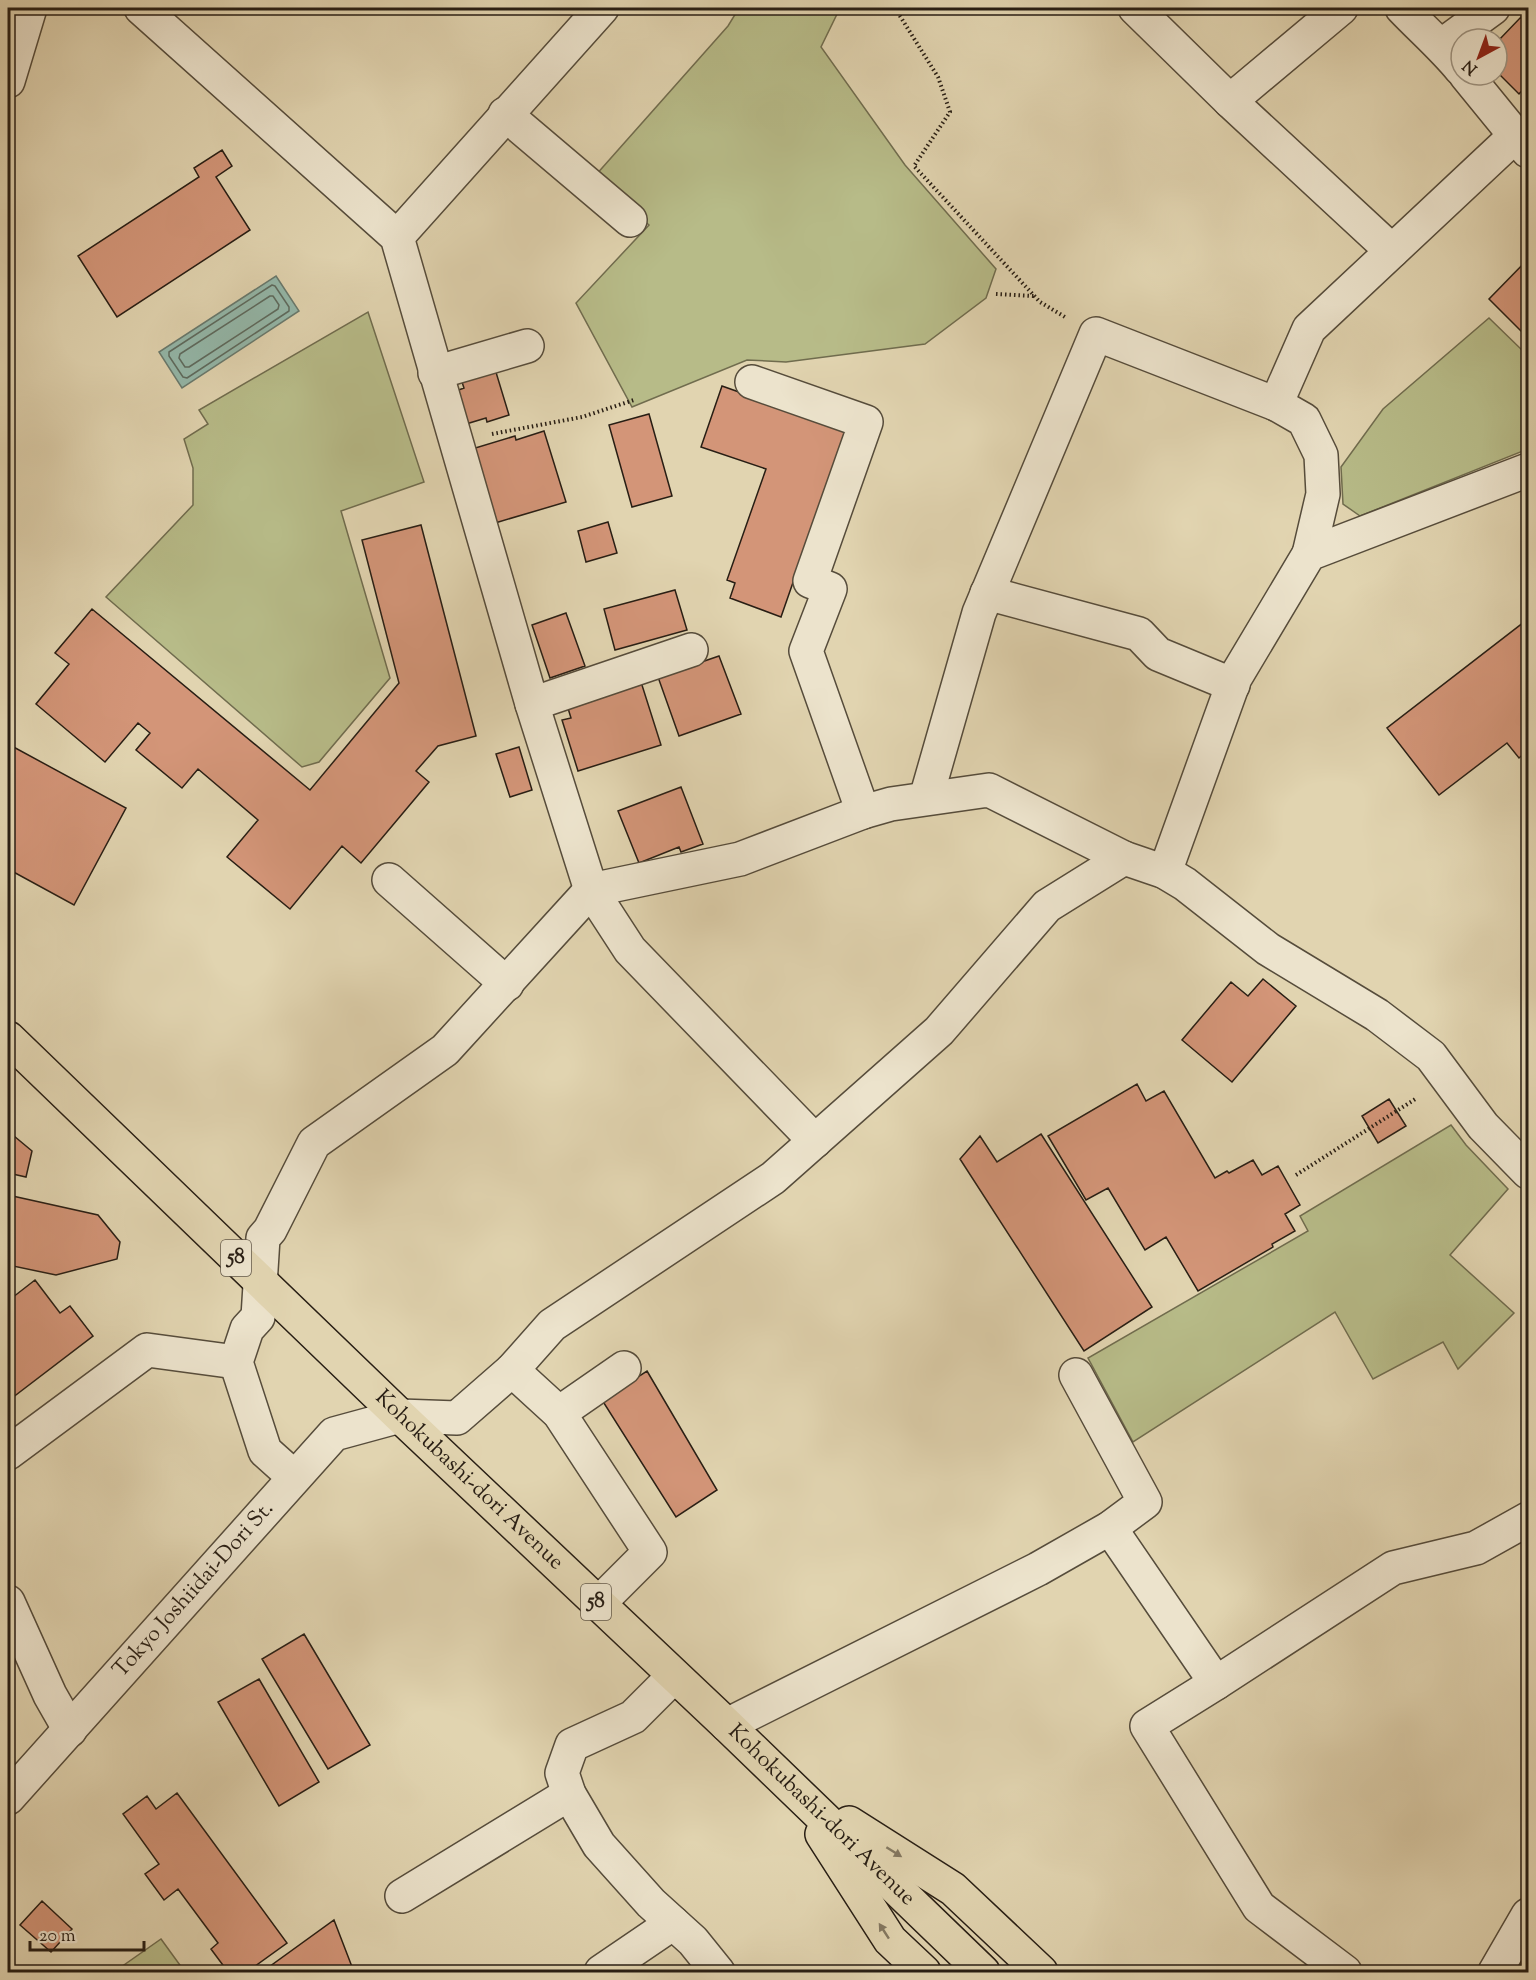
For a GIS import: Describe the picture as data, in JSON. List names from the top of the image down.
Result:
{
  "streets": {
    "main road": ["58", "Kohokubashi-dori Avenue"],
    "street": ["Tokyo Joshiidai-Dori St."]
  },
  "crossings": [
    ["58", "Kohokubashi-dori Avenue"],
    ["Kohokubashi-dori Avenue", "Tokyo Joshiidai-Dori St."]
  ],
  "scale_bar": "20 m",
  "north": "bottom left"
}
